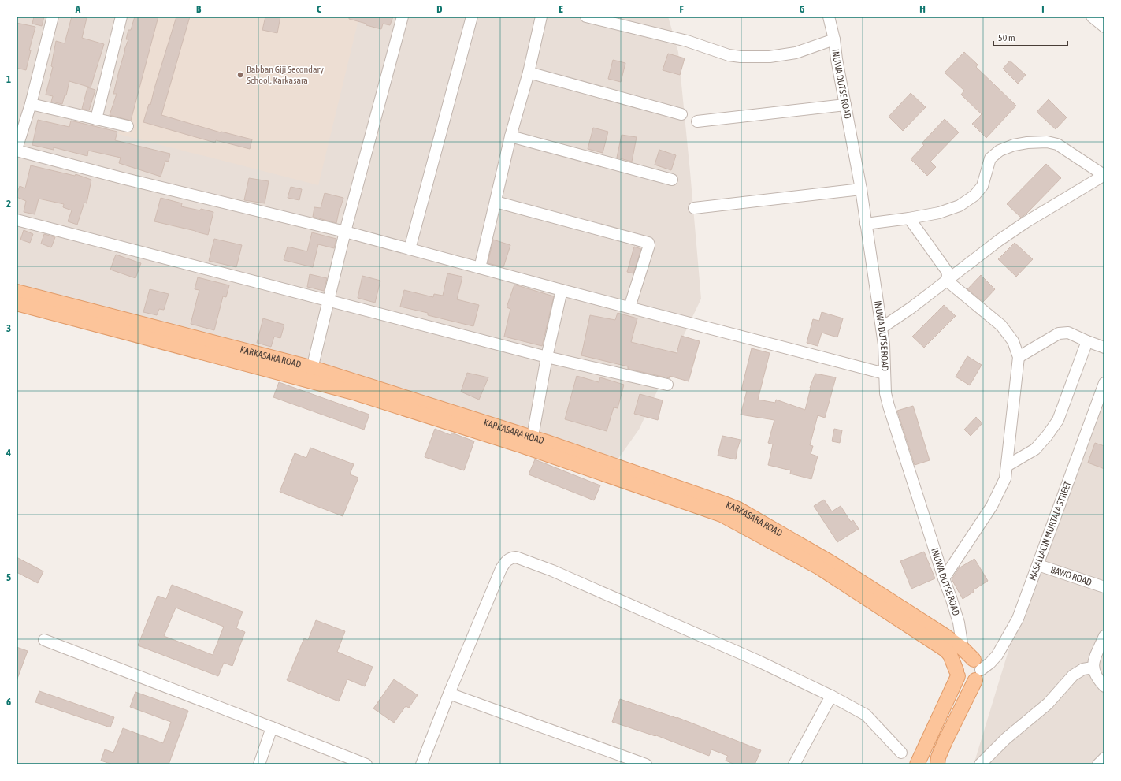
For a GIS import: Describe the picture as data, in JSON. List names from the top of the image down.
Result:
{
  "streets": {
    "main road": ["KARKASARA ROAD"],
    "street": ["INUWA DUTSE ROAD", "MASALLACIN MURTALA STREET", "BAWO ROAD"]
  },
  "crossings": [
    ["INUWA DUTSE ROAD", "KARKASARA ROAD"],
    ["KARKASARA ROAD", "MASALLACIN MURTALA STREET"],
    ["MASALLACIN MURTALA STREET", "BAWO ROAD"]
  ],
  "places": ["Babban Giji Secondary School, Karkasara"],
  "scale_bar": "50 m",
  "grid": {
    "columns": [
      "A",
      "B",
      "C",
      "D",
      "E",
      "F",
      "G",
      "H",
      "I"
    ],
    "rows": [
      "1",
      "2",
      "3",
      "4",
      "5",
      "6"
    ]
  }
}
